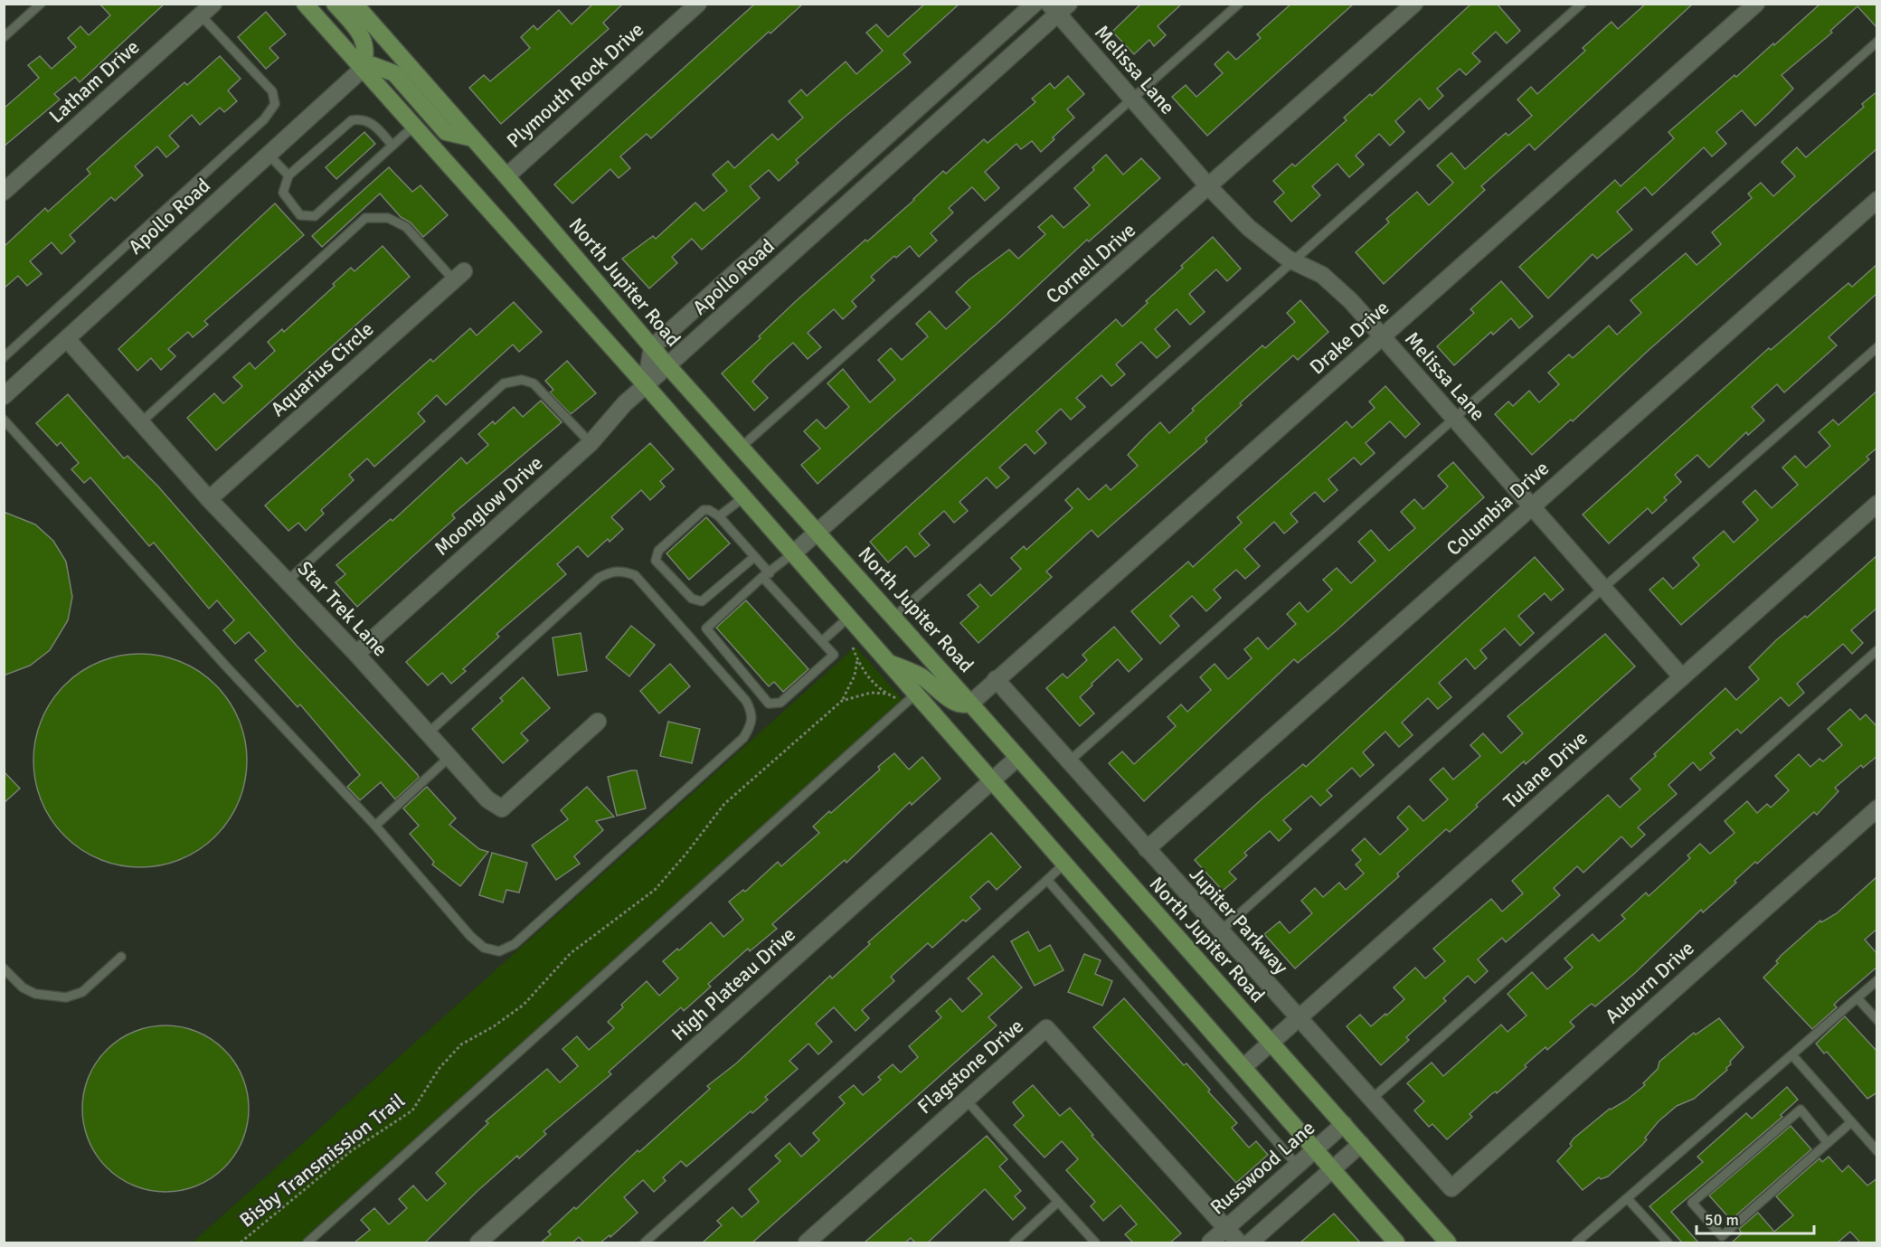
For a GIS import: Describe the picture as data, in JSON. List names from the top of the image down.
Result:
{
  "streets": {
    "main road": ["North Jupiter Road"],
    "street": [
      "Melissa Lane",
      "Latham Drive",
      "Plymouth Rock Drive",
      "Apollo Road",
      "Cornell Drive",
      "Drake Drive",
      "Aquarius Circle",
      "Moonglow Drive",
      "Columbia Drive",
      "Star Trek Lane",
      "Tulane Drive",
      "Jupiter Parkway",
      "Auburn Drive",
      "High Plateau Drive",
      "Flagstone Drive",
      "Russwood Lane"
    ],
    "path": ["Bisby Transmission Trail"]
  },
  "crossings": [
    ["Melissa Lane", "Apollo Road"],
    ["Melissa Lane", "Cornell Drive"],
    ["Melissa Lane", "Drake Drive"],
    ["Melissa Lane", "Columbia Drive"],
    ["Melissa Lane", "Tulane Drive"],
    ["Plymouth Rock Drive", "North Jupiter Road"],
    ["Apollo Road", "North Jupiter Road"],
    ["Apollo Road", "Moonglow Drive"],
    ["Apollo Road", "Star Trek Lane"],
    ["Cornell Drive", "North Jupiter Road"],
    ["North Jupiter Road", "Drake Drive"],
    ["North Jupiter Road", "Tulane Drive"],
    ["North Jupiter Road", "High Plateau Drive"],
    ["North Jupiter Road", "Russwood Lane"],
    ["Drake Drive", "Jupiter Parkway"],
    ["Aquarius Circle", "Star Trek Lane"],
    ["Moonglow Drive", "Star Trek Lane"],
    ["Columbia Drive", "Jupiter Parkway"],
    ["Tulane Drive", "Jupiter Parkway"],
    ["Jupiter Parkway", "Auburn Drive"],
    ["Flagstone Drive", "Russwood Lane"]
  ],
  "scale_bar": "50 m"
}
